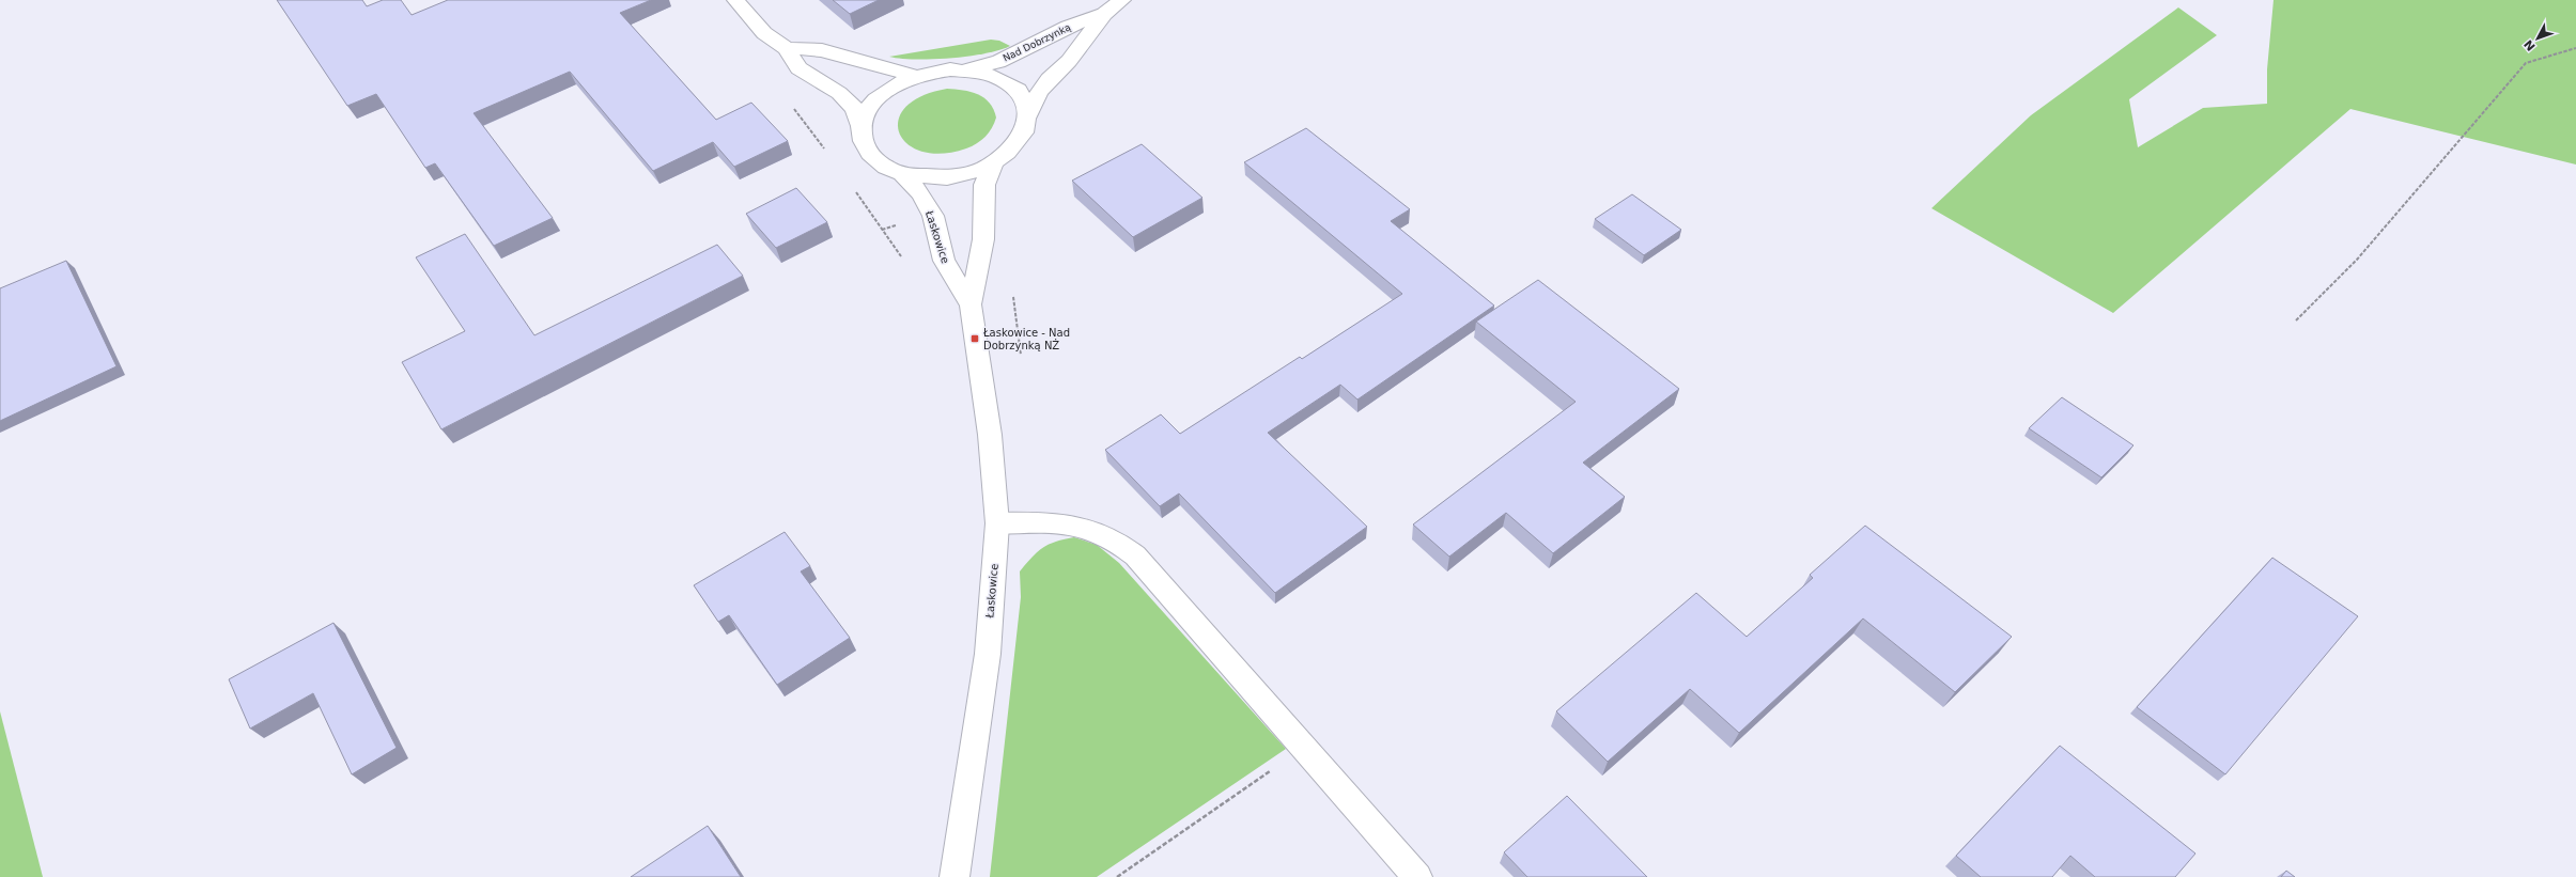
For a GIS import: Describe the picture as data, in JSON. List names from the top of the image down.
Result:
{
  "streets": {
    "street": ["Nad Dobrzynką", "Łaskowice"]
  },
  "crossings": [
    ["Nad Dobrzynką", "Łaskowice"]
  ],
  "places": {
    "transit": ["Łaskowice - Nad Dobrzynką NŻ"]
  },
  "north": "bottom left"
}
